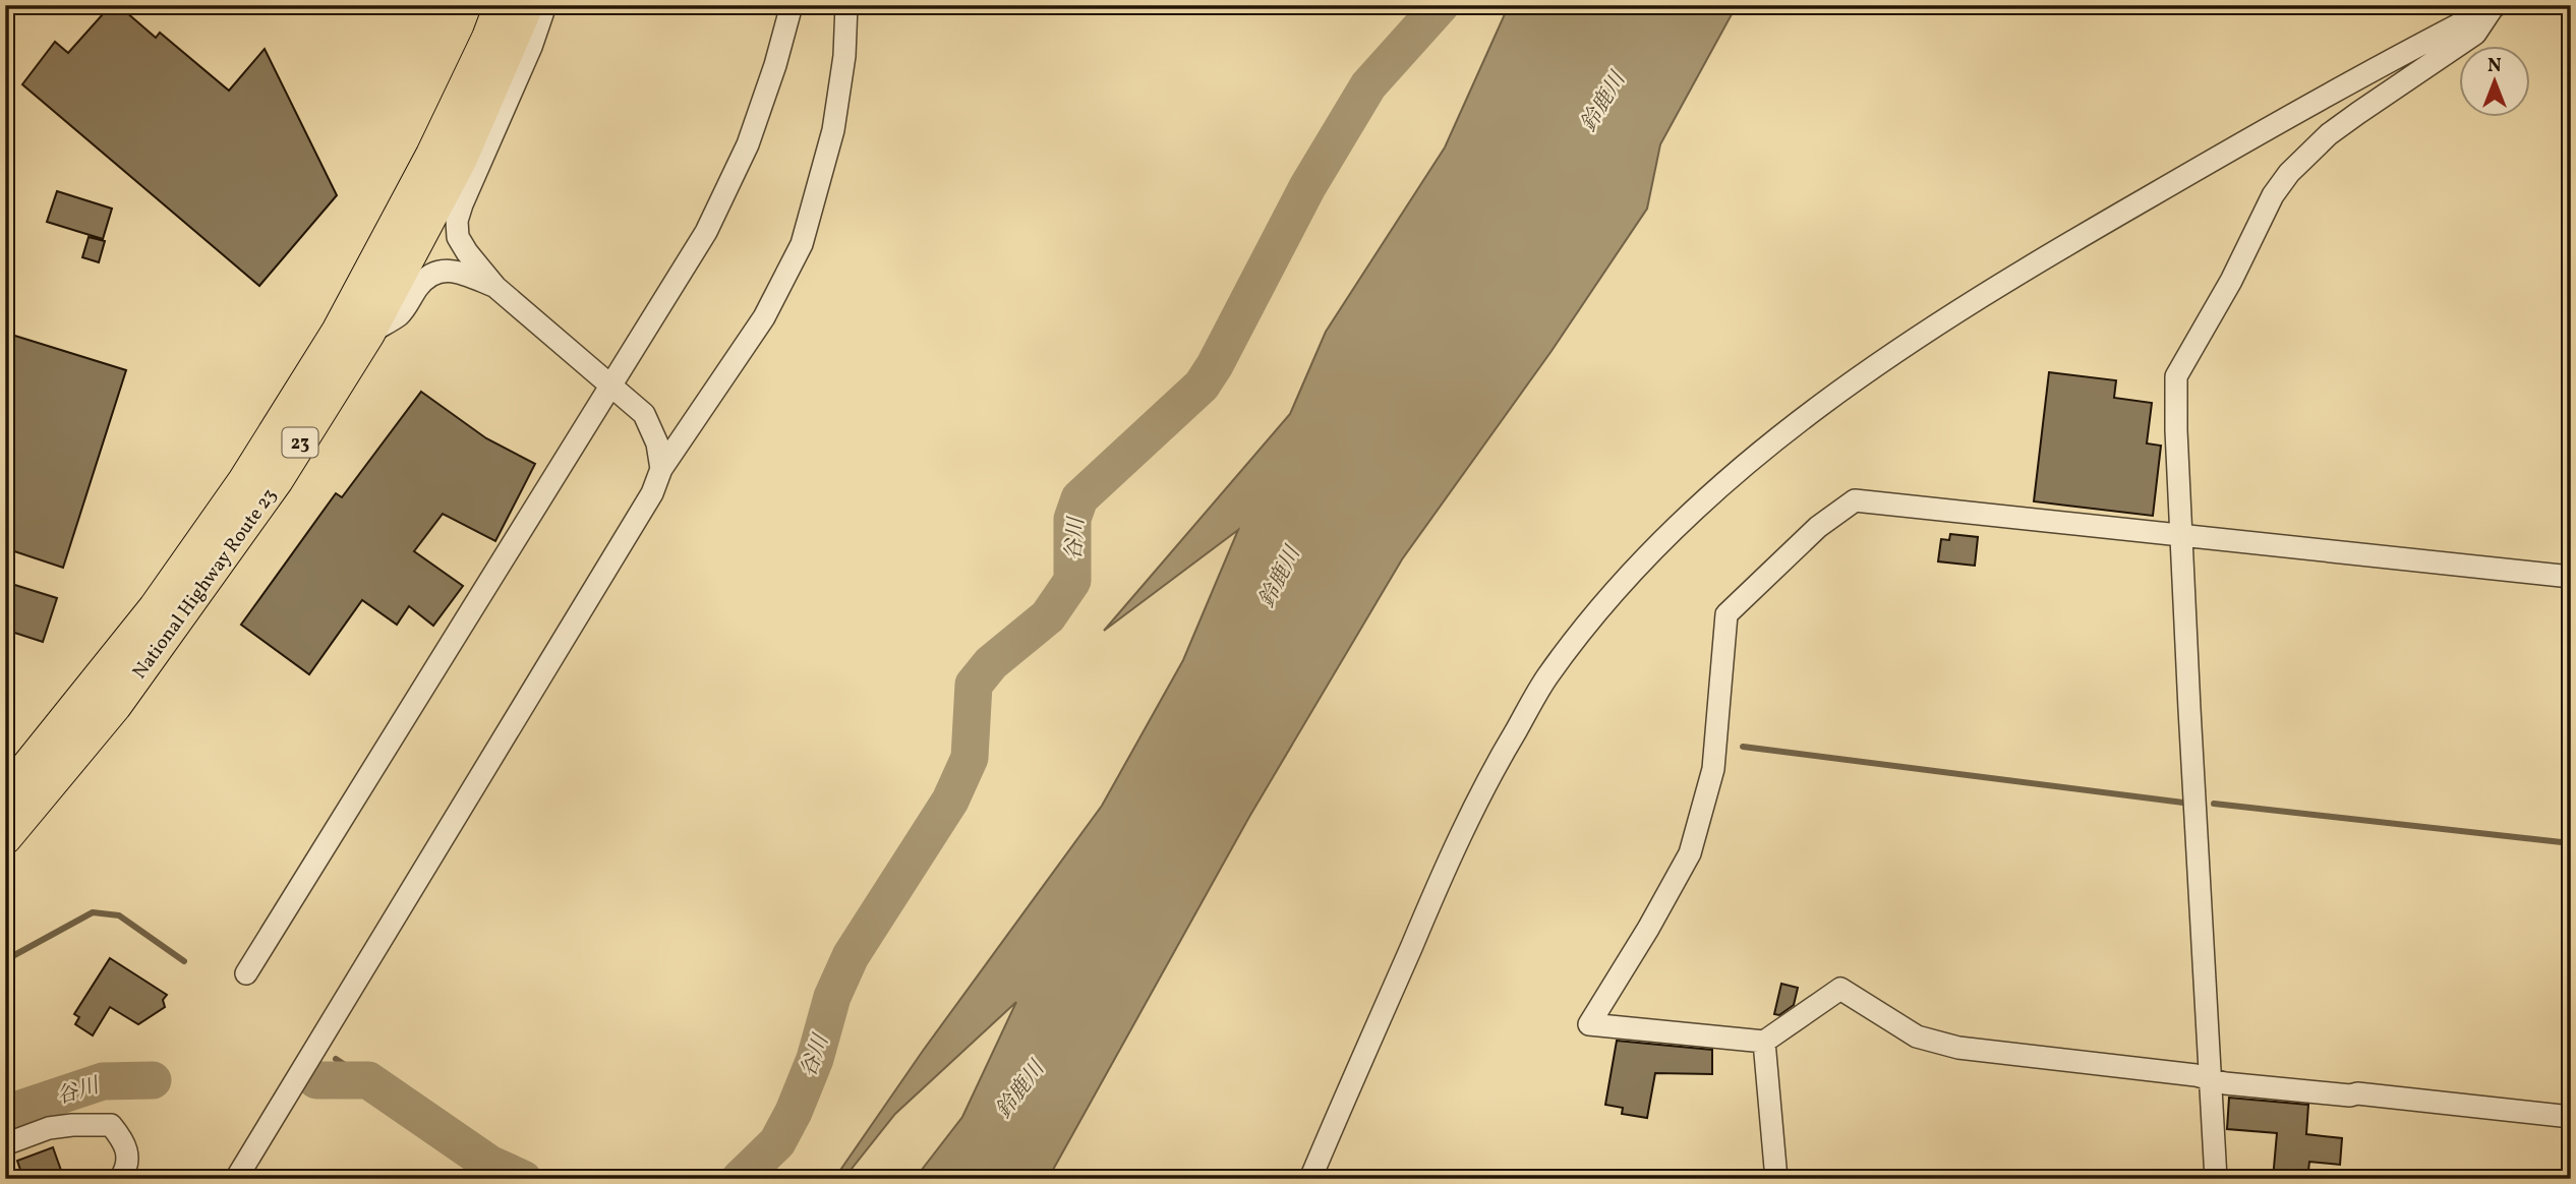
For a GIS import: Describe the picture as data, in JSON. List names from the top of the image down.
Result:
{
  "streets": {
    "highway": ["23", "National Highway Route 23"]
  },
  "water": ["鈴鹿川", "谷川"],
  "north": "top"
}
